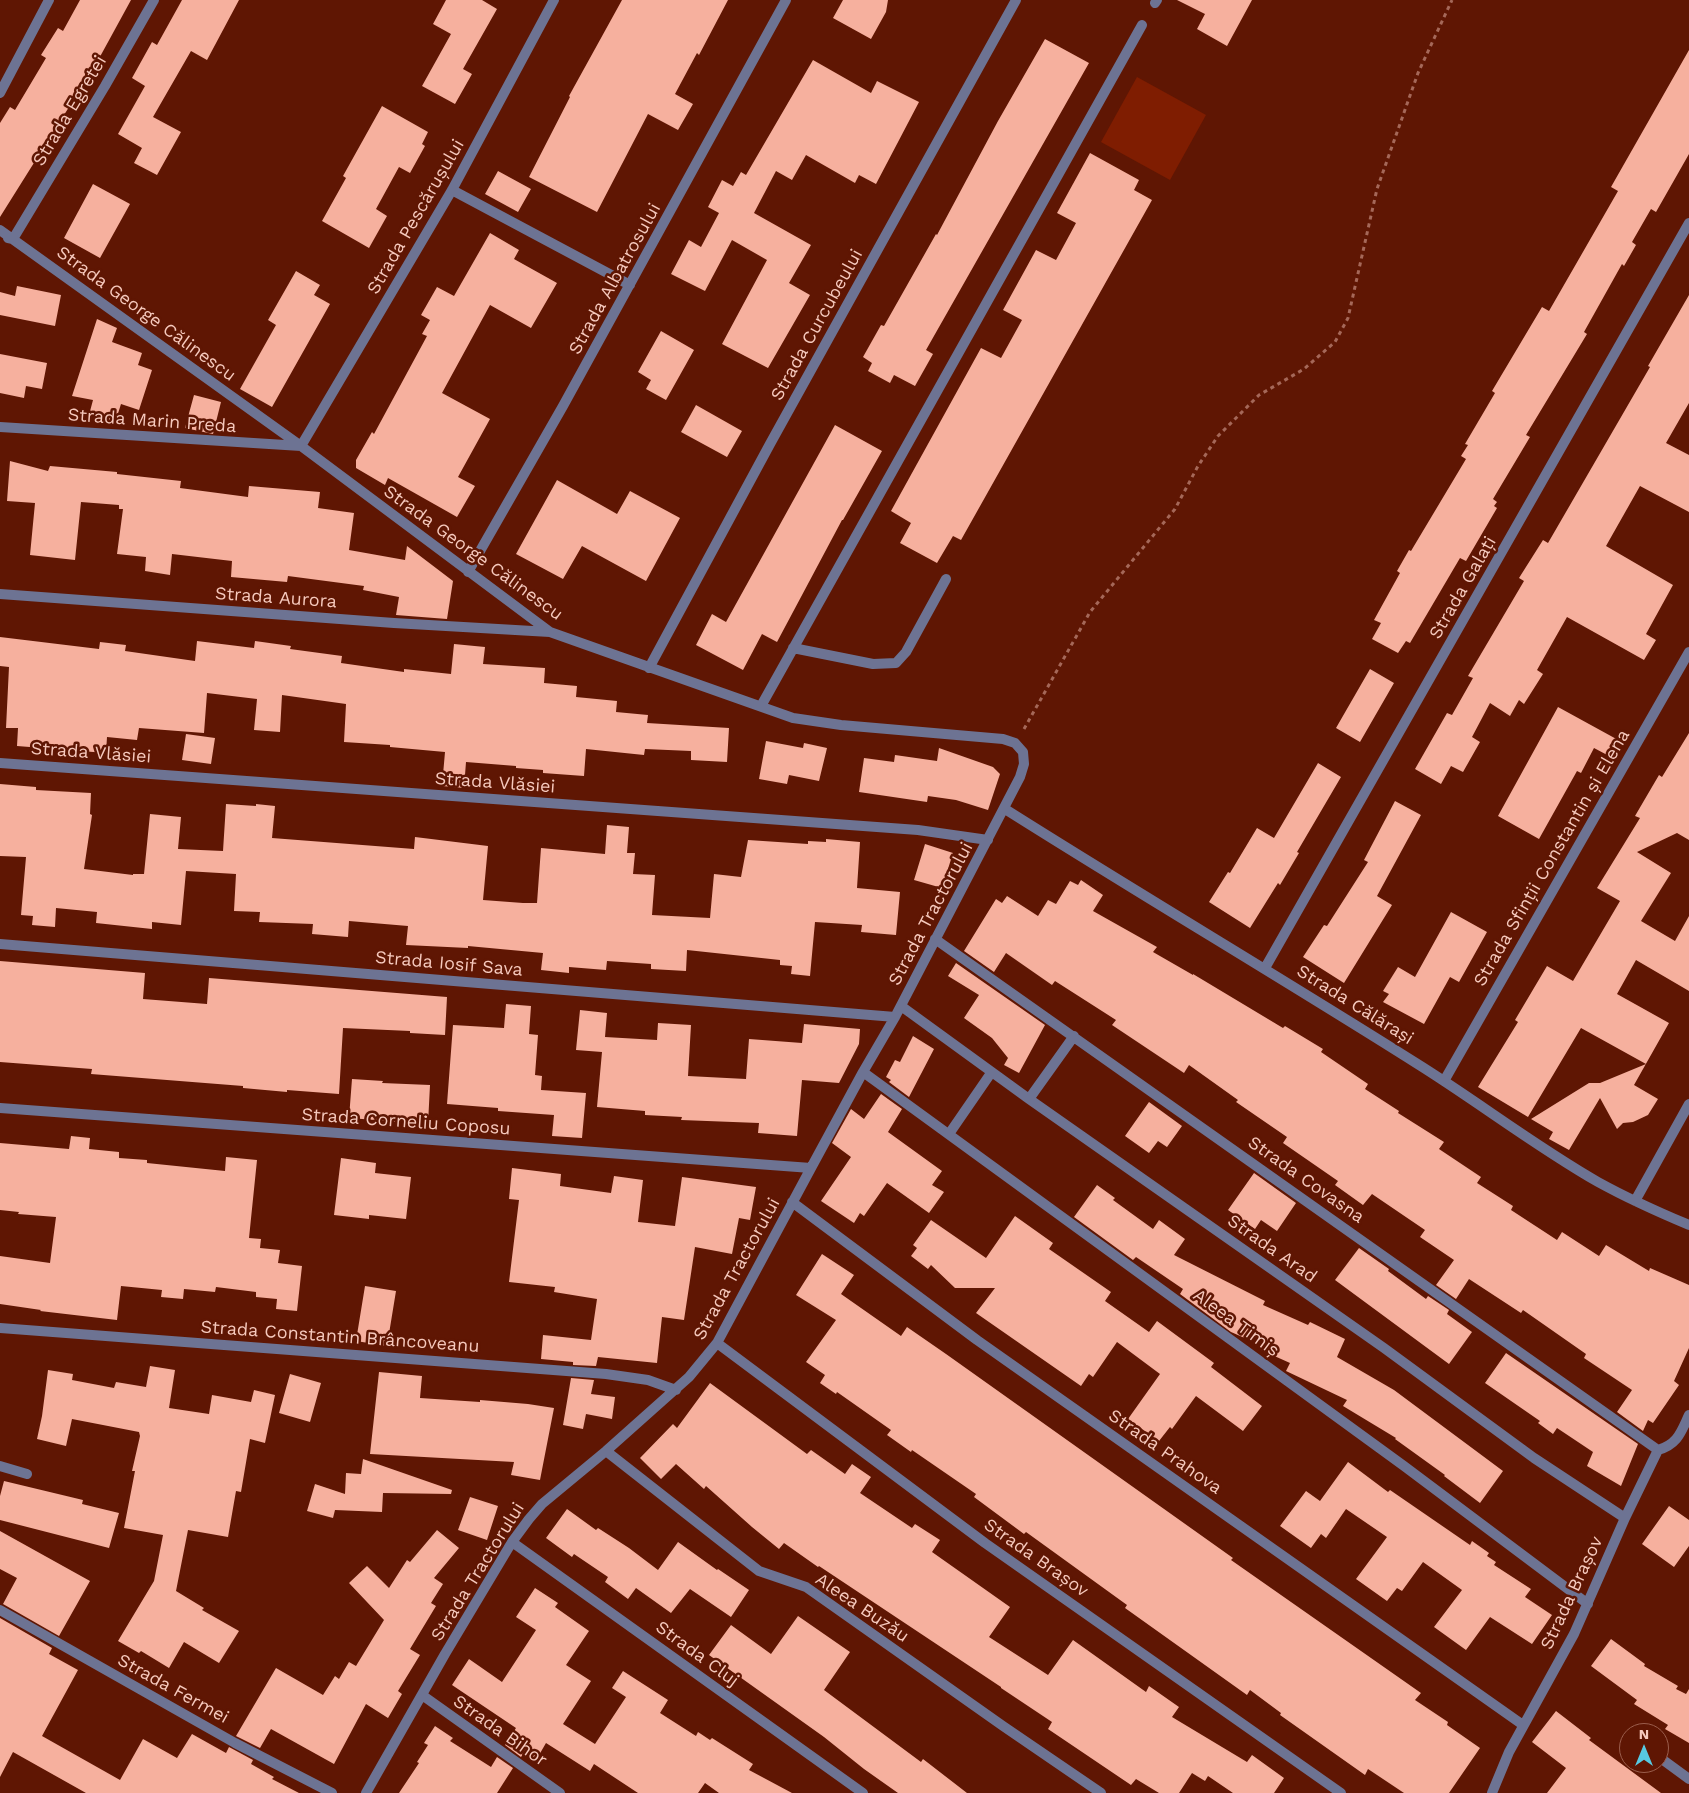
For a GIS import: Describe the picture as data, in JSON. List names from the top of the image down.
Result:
{
  "streets": {
    "street": [
      "Strada Egretei",
      "Strada Pescărușului",
      "Strada Albatrosului",
      "Strada George Călinescu",
      "Strada Curcubeului",
      "Strada Marin Preda",
      "Strada Galați",
      "Strada Aurora",
      "Strada Vlăsiei",
      "Strada Sfinții Constantin și Elena",
      "Strada Tractorului",
      "Strada Iosif Sava",
      "Strada Călărași",
      "Strada Corneliu Coposu",
      "Strada Covasna",
      "Strada Arad",
      "Aleea Timiș",
      "Strada Constantin Brâncoveanu",
      "Strada Prahova",
      "Strada Brașov",
      "Aleea Buzău",
      "Strada Cluj",
      "Strada Fermei",
      "Strada Bihor"
    ]
  },
  "crossings": [
    ["Strada Egretei", "Strada George Călinescu"],
    ["Strada Pescărușului", "Strada George Călinescu"],
    ["Strada Pescărușului", "Strada Marin Preda"],
    ["Strada Albatrosului", "Strada George Călinescu"],
    ["Strada George Călinescu", "Strada Curcubeului"],
    ["Strada George Călinescu", "Strada Marin Preda"],
    ["Strada George Călinescu", "Strada Aurora"],
    ["Strada Galați", "Strada Călărași"],
    ["Strada Vlăsiei", "Strada Tractorului"],
    ["Strada Sfinții Constantin și Elena", "Strada Călărași"],
    ["Strada Tractorului", "Strada Iosif Sava"],
    ["Strada Tractorului", "Strada Călărași"],
    ["Strada Tractorului", "Strada Corneliu Coposu"],
    ["Strada Tractorului", "Strada Covasna"],
    ["Strada Tractorului", "Strada Arad"],
    ["Strada Tractorului", "Aleea Timiș"],
    ["Strada Tractorului", "Strada Constantin Brâncoveanu"],
    ["Strada Tractorului", "Strada Prahova"],
    ["Strada Tractorului", "Strada Brașov"],
    ["Strada Tractorului", "Aleea Buzău"],
    ["Strada Tractorului", "Strada Cluj"],
    ["Strada Tractorului", "Strada Bihor"],
    ["Strada Covasna", "Strada Brașov"],
    ["Strada Arad", "Strada Brașov"],
    ["Aleea Timiș", "Strada Brașov"],
    ["Strada Prahova", "Strada Brașov"]
  ],
  "north": "top"
}
